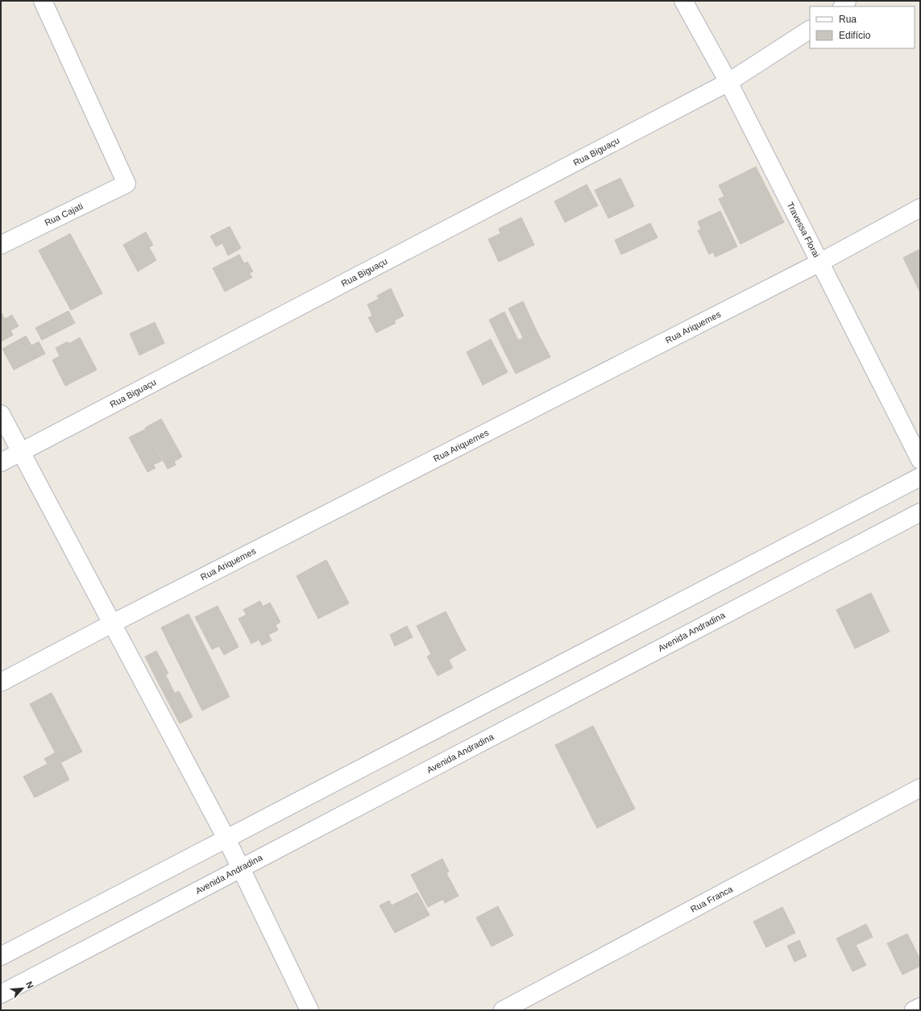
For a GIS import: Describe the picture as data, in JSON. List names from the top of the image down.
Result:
{
  "streets": {
    "street": [
      "Rua Biguaçu",
      "Rua Cajati",
      "Travessa Florai",
      "Rua Ariquemes",
      "Avenida Andradina",
      "Rua Franca"
    ]
  },
  "crossings": [
    ["Rua Biguaçu", "Travessa Florai"],
    ["Travessa Florai", "Rua Ariquemes"]
  ],
  "legend": ["Rua", "Edifício"],
  "north": "top right"
}
